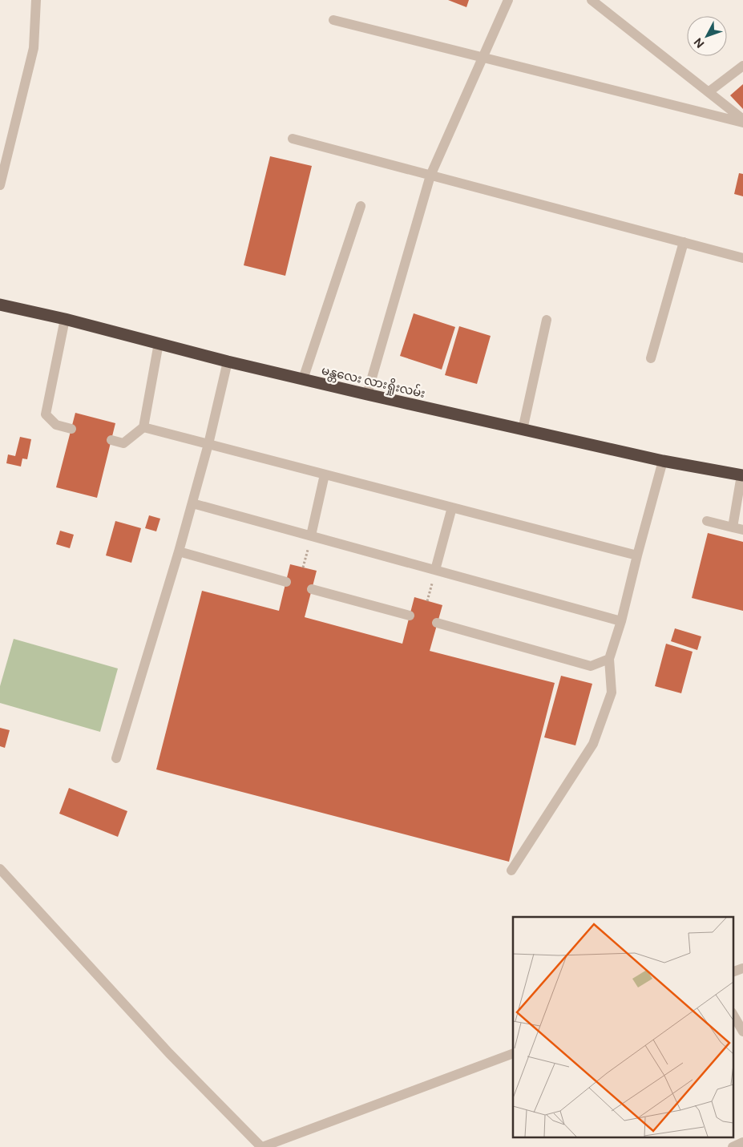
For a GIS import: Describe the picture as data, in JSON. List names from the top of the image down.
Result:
{
  "streets": {
    "highway": ["မန္တလေး လားရှိုးလမ်း"]
  },
  "north": "bottom left"
}
